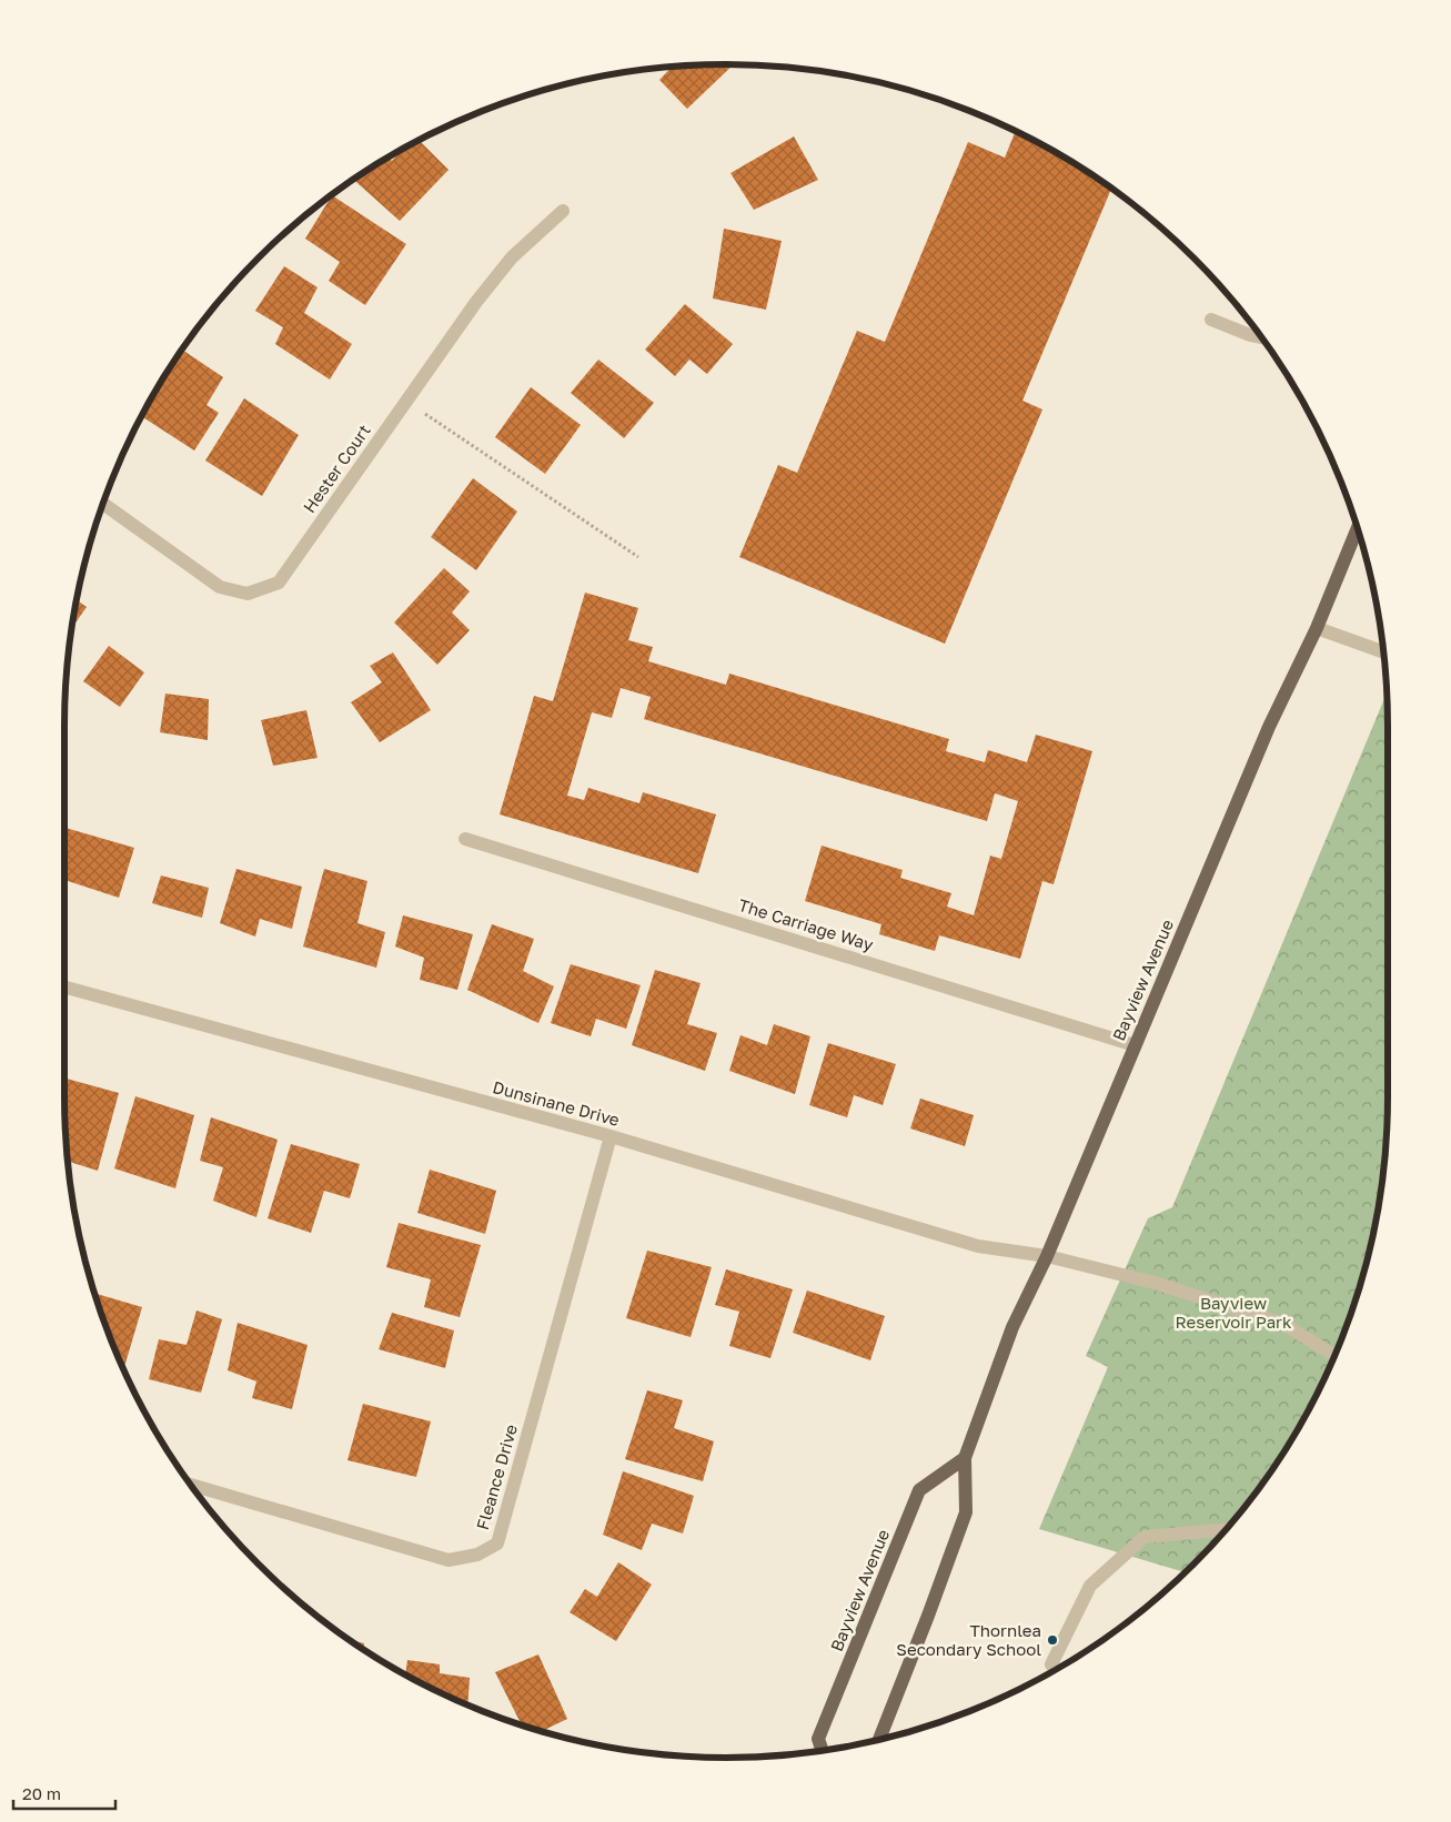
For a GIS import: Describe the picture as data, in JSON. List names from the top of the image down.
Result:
{
  "streets": {
    "main road": ["Bayview Avenue"],
    "street": [
      "Hester Court",
      "The Carriage Way",
      "Dunsinane Drive",
      "Fleance Drive"
    ]
  },
  "crossings": [
    ["The Carriage Way", "Bayview Avenue"],
    ["Bayview Avenue", "Dunsinane Drive"],
    ["Dunsinane Drive", "Fleance Drive"]
  ],
  "parks": ["Bayview Reservoir Park"],
  "places": ["Thornlea Secondary School"],
  "scale_bar": "20 m"
}
